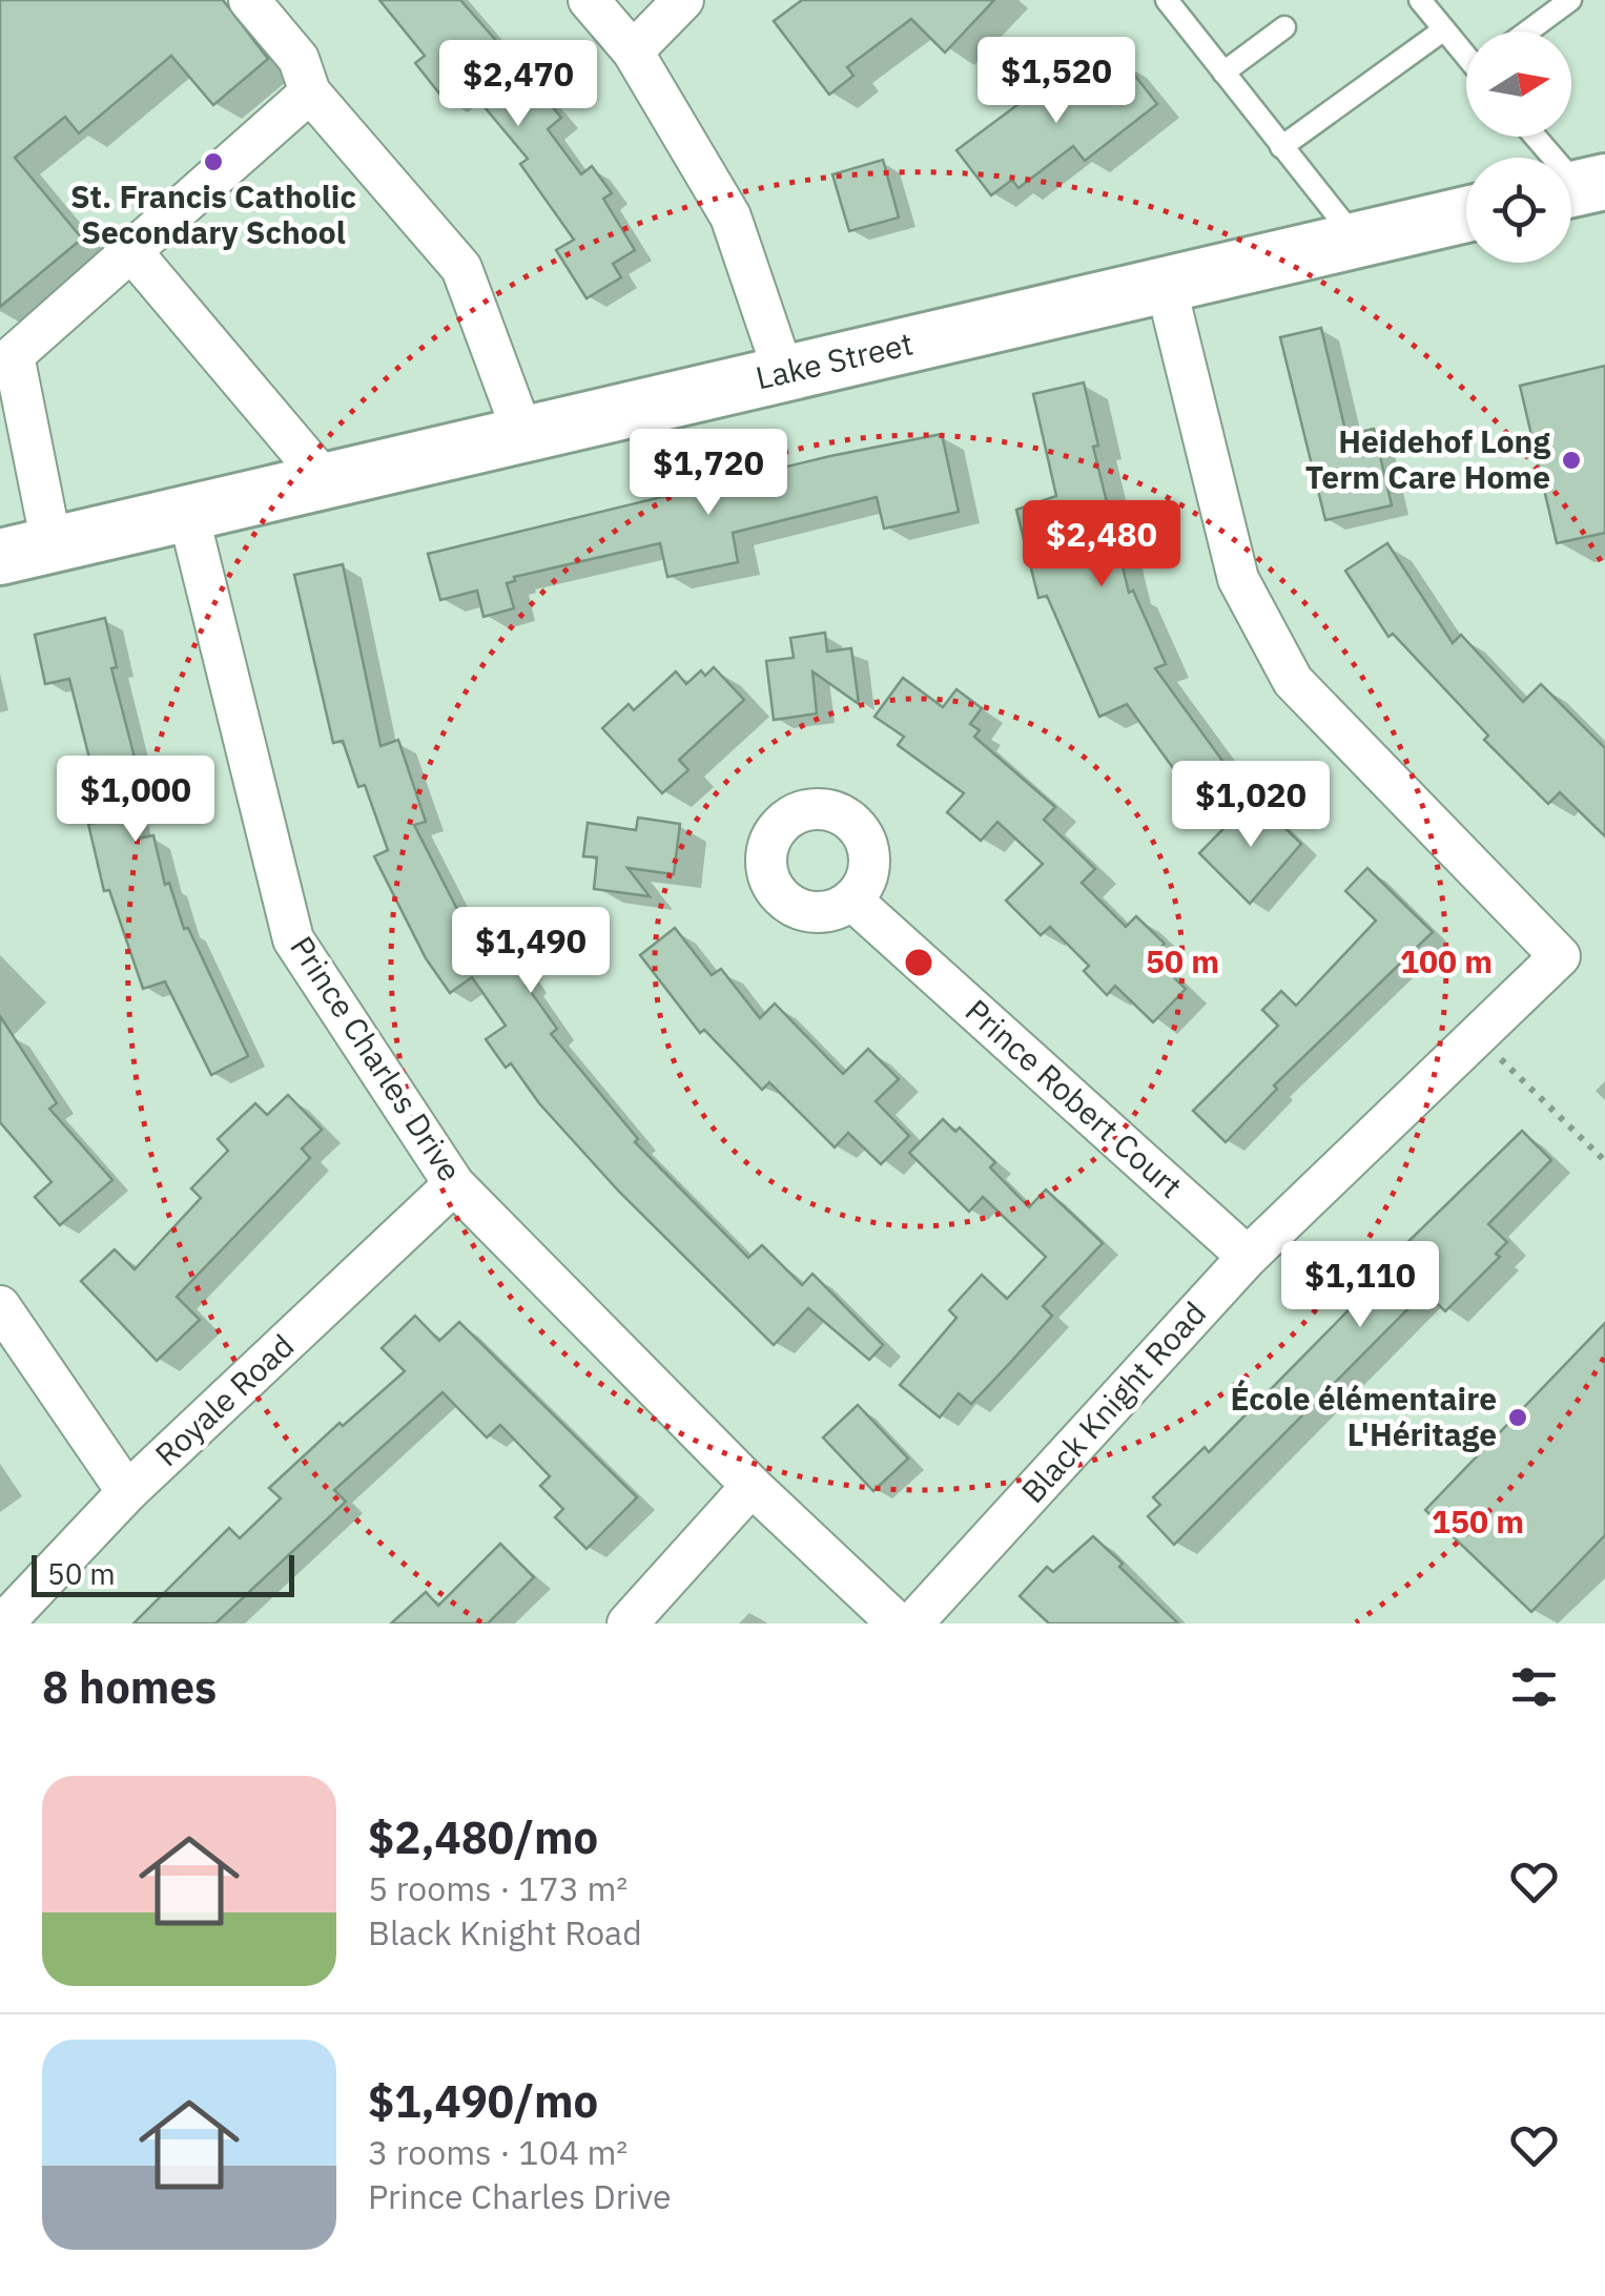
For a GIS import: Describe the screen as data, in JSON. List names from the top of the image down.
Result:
{
  "streets": {
    "main road": ["Lake Street"],
    "street": [
      "Prince Charles Drive",
      "Prince Robert Court",
      "Royale Road",
      "Black Knight Road"
    ]
  },
  "crossings": [
    ["Lake Street", "Prince Charles Drive"],
    ["Lake Street", "Black Knight Road"],
    ["Prince Charles Drive", "Royale Road"],
    ["Prince Robert Court", "Black Knight Road"]
  ],
  "places": ["St. Francis Catholic Secondary School", "Heidehof Long Term Care Home", "École élémentaire L'Héritage"],
  "scale_bar": "50 m",
  "north": "right",
  "page": {
    "price": [
      "$1,520",
      "$2,470",
      "$1,720",
      "$2,480",
      "$1,000",
      "$1,020",
      "$1,490",
      "$1,110"
    ],
    "scale": "50 m",
    "heading": "8 homes",
    "list": [
      {
        "name": "$2,480/mo",
        "note": "5 rooms · 173 m² · Black Knight Road"
      },
      {
        "name": "$1,490/mo",
        "note": "3 rooms · 104 m² · Prince Charles Drive"
      }
    ]
  },
  "rings": ["50 m", "100 m", "150 m"]
}
